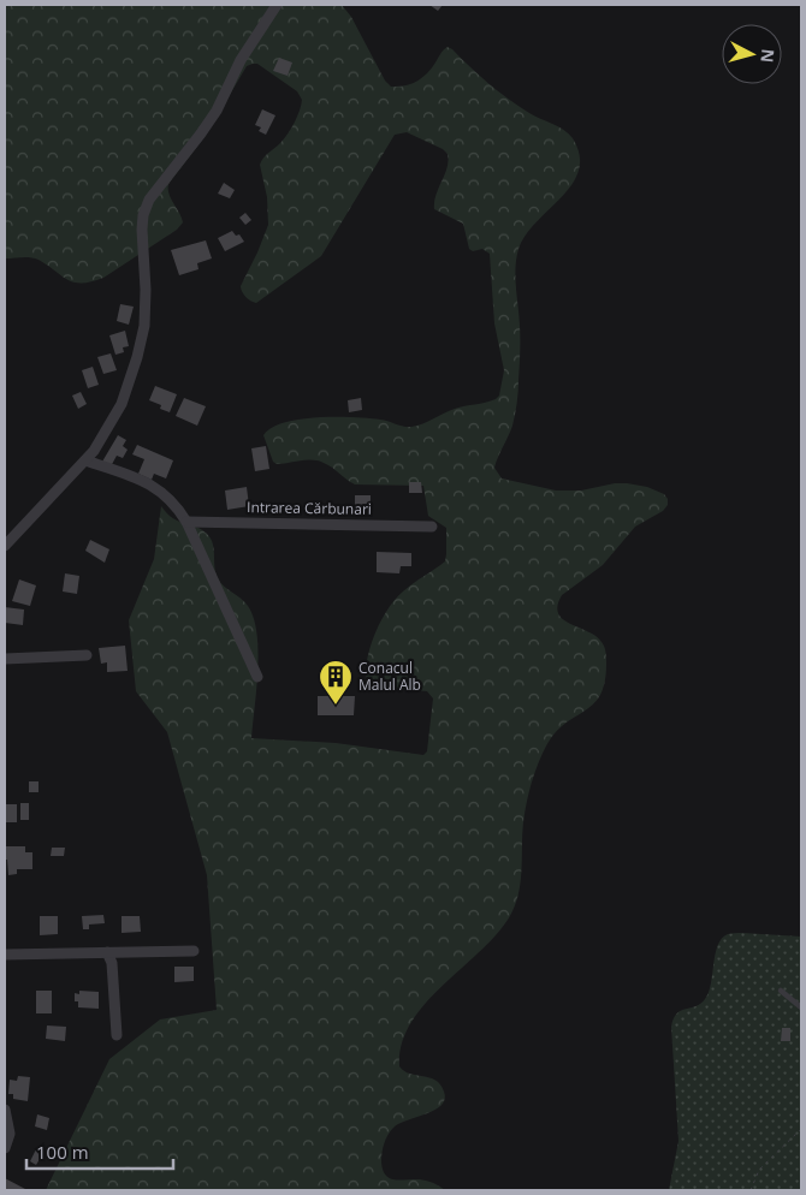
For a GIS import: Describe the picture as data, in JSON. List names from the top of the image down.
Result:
{
  "streets": {
    "street": ["Intrarea Cărbunari"]
  },
  "places": {
    "building": ["Conacul Malul Alb"]
  },
  "scale_bar": "100 m",
  "north": "right"
}
